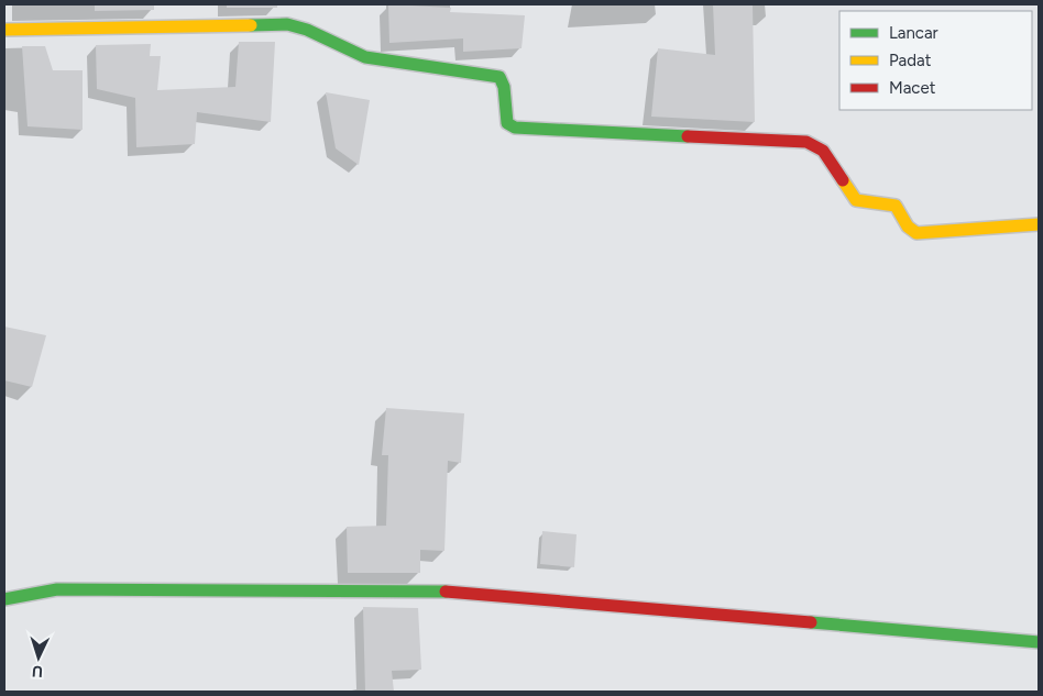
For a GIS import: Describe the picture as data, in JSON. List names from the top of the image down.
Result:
{
  "legend": ["Lancar", "Padat", "Macet"],
  "north": "bottom"
}
